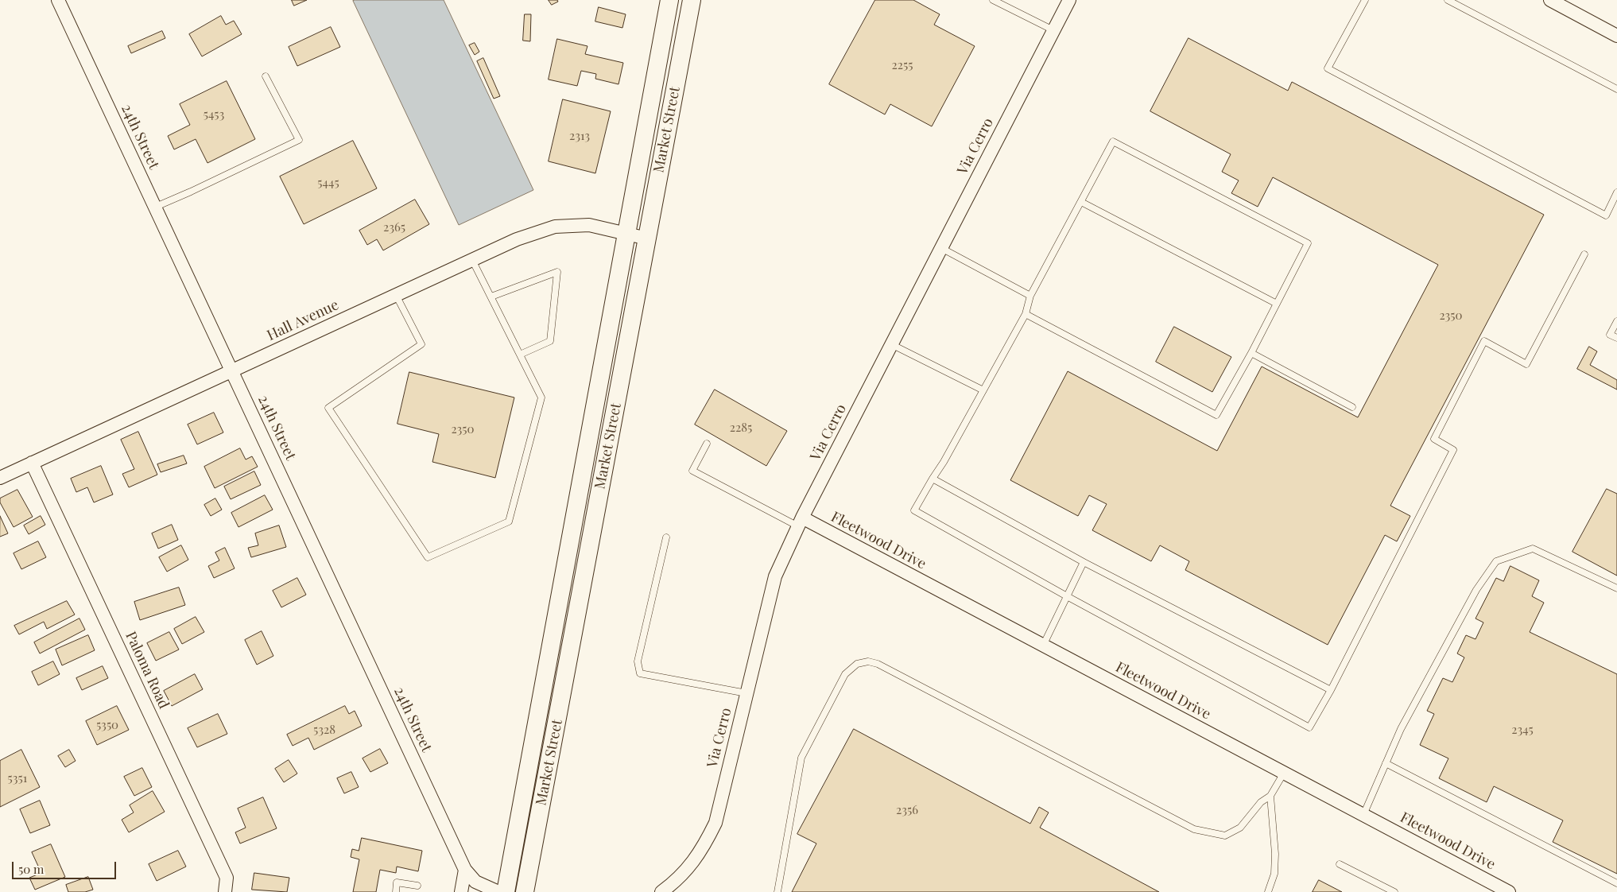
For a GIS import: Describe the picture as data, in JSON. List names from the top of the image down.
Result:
{
  "streets": {
    "main road": ["Market Street"],
    "street": [
      "24th Street",
      "Via Cerro",
      "Hall Avenue",
      "Fleetwood Drive",
      "Paloma Road"
    ]
  },
  "crossings": [
    ["Market Street", "Hall Avenue"],
    ["24th Street", "Hall Avenue"],
    ["Via Cerro", "Fleetwood Drive"],
    ["Hall Avenue", "Paloma Road"]
  ],
  "house_numbers": [
    "2255",
    "5453",
    "2313",
    "5445",
    "2365",
    "2350",
    "2285",
    "2350",
    "5350",
    "5328",
    "2345",
    "5351",
    "2356"
  ],
  "scale_bar": "50 m"
}
